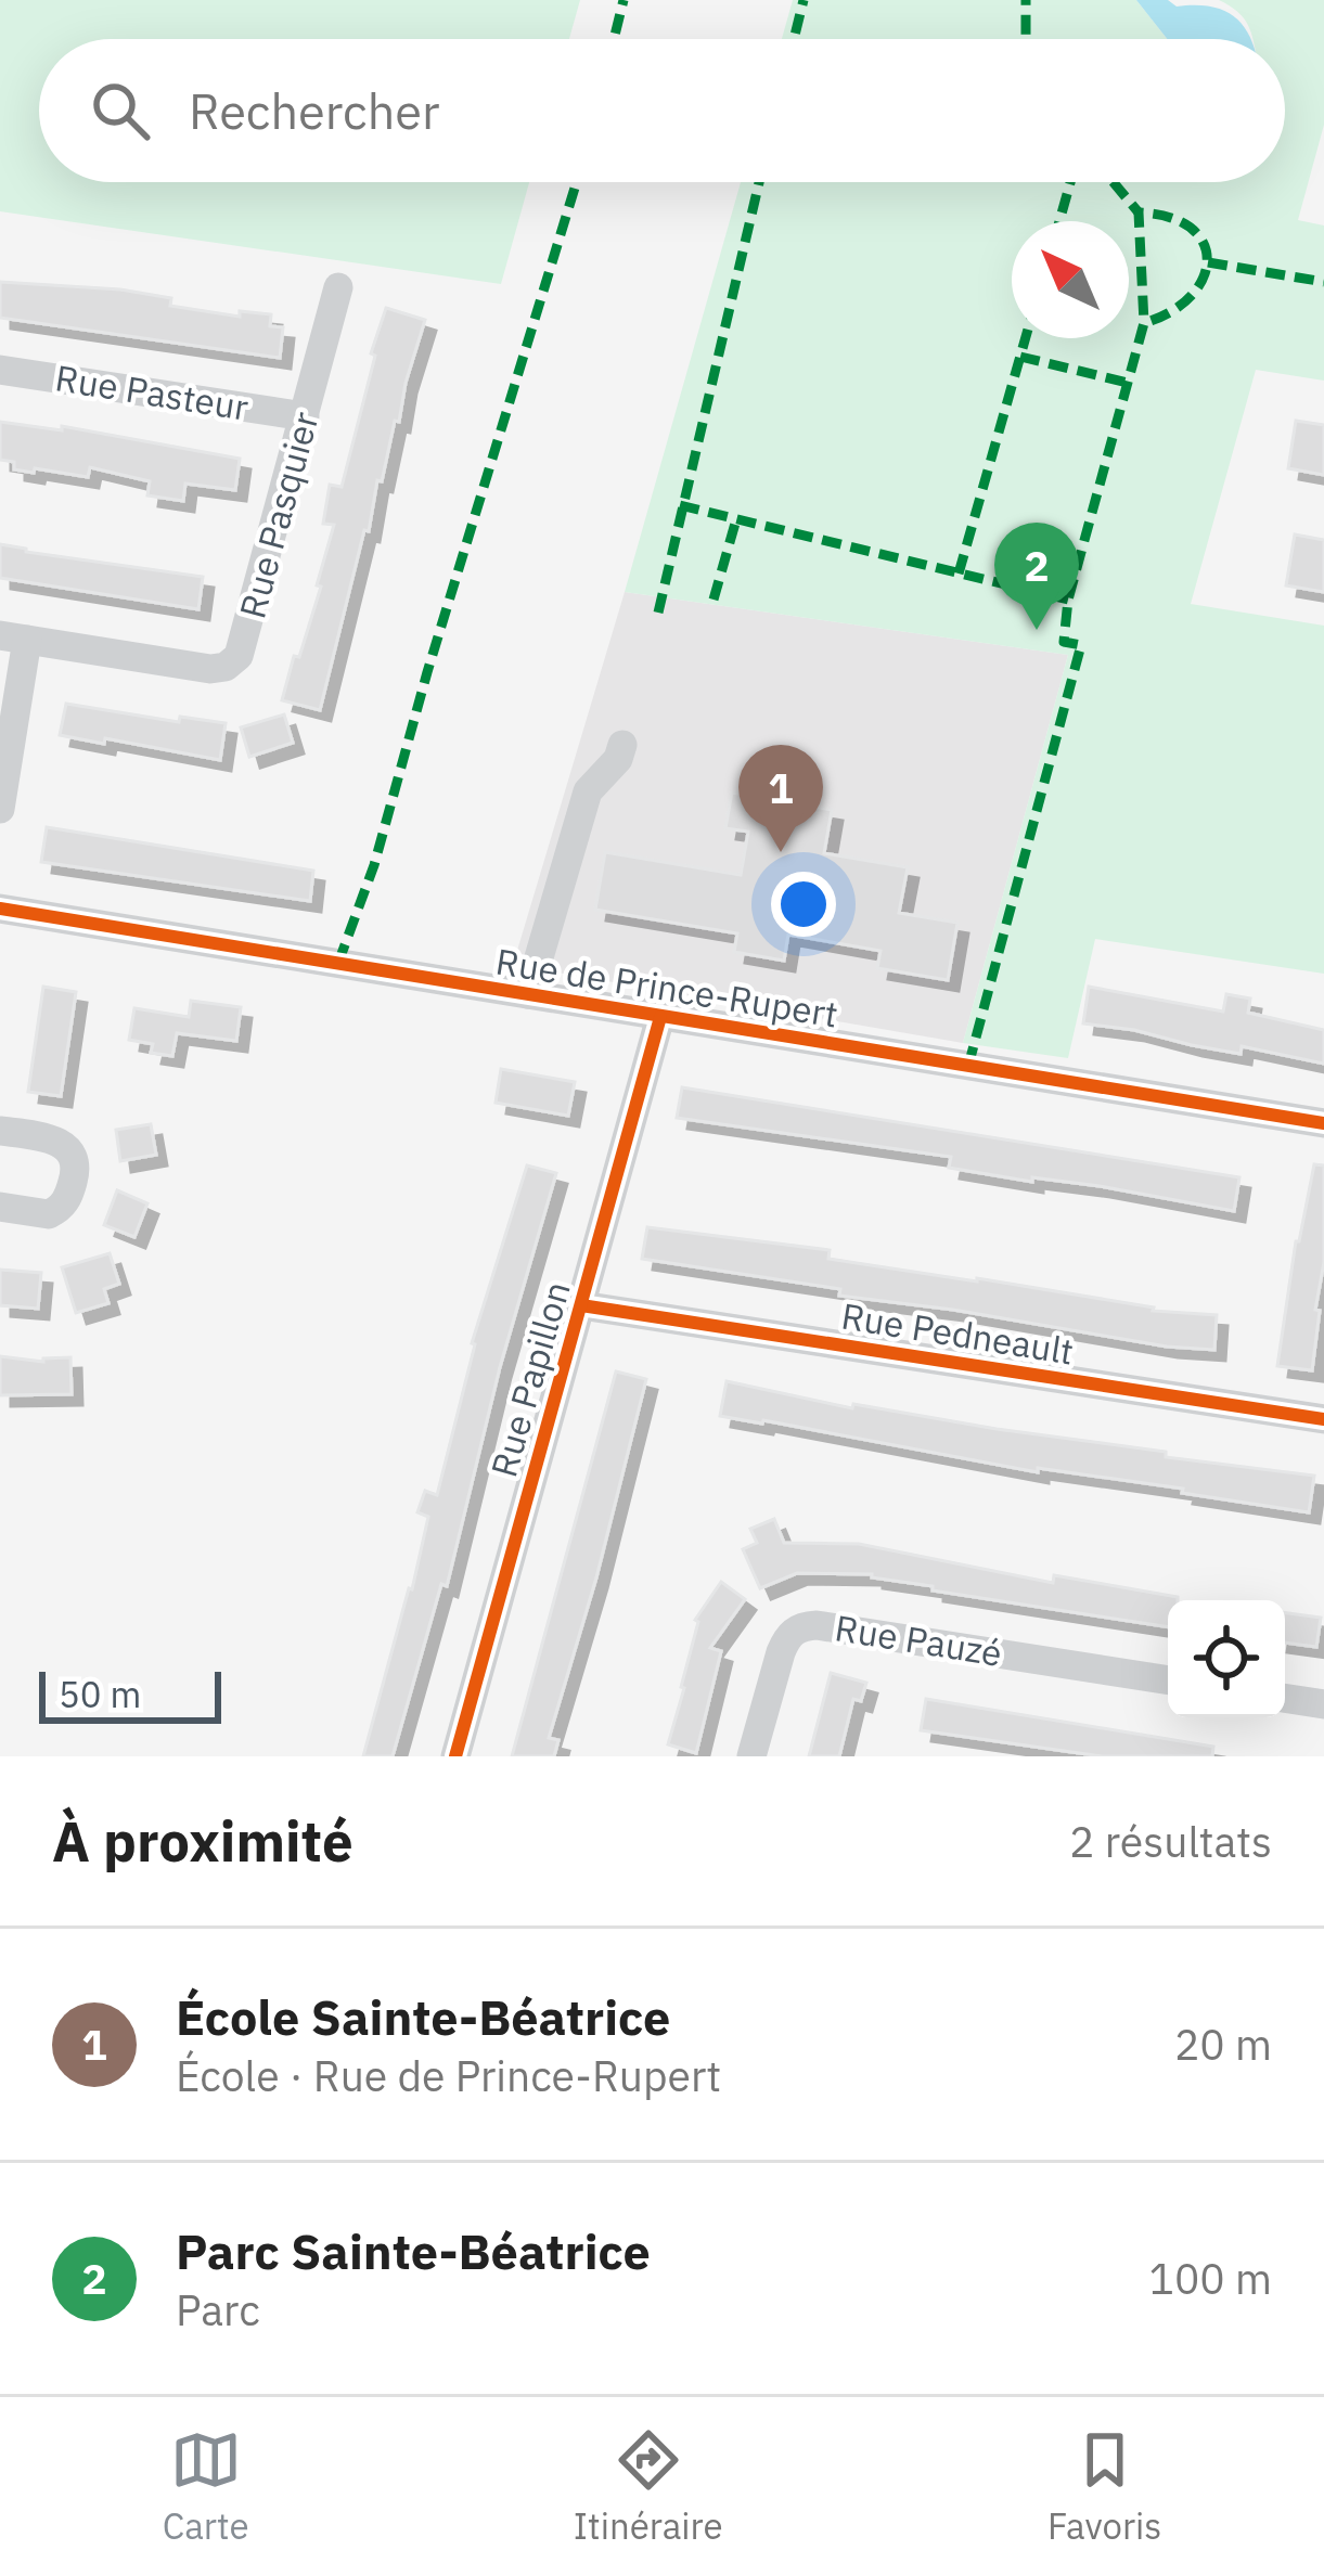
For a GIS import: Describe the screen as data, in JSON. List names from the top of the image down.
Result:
{
  "streets": {
    "street": [
      "Rue Pasteur",
      "Rue Pasquier",
      "Rue de Prince-Rupert",
      "Rue Pedneault",
      "Rue Papillon",
      "Rue Pauzé"
    ]
  },
  "crossings": [
    ["Rue Pasteur", "Rue Pasquier"],
    ["Rue de Prince-Rupert", "Rue Papillon"],
    ["Rue Pedneault", "Rue Papillon"]
  ],
  "scale_bar": "50 m",
  "north": "top left",
  "page": {
    "search": "Rechercher",
    "pins": ["2", "1"],
    "scale": "50 m",
    "heading": ["À proximité", "2 résultats"],
    "list": [
      {
        "mark": "1",
        "name": "École Sainte-Béatrice",
        "note": "École · Rue de Prince-Rupert",
        "value": "20 m"
      },
      {
        "mark": "2",
        "name": "Parc Sainte-Béatrice",
        "note": "Parc",
        "value": "100 m"
      }
    ],
    "nav": ["Carte", "Itinéraire", "Favoris"]
  }
}
